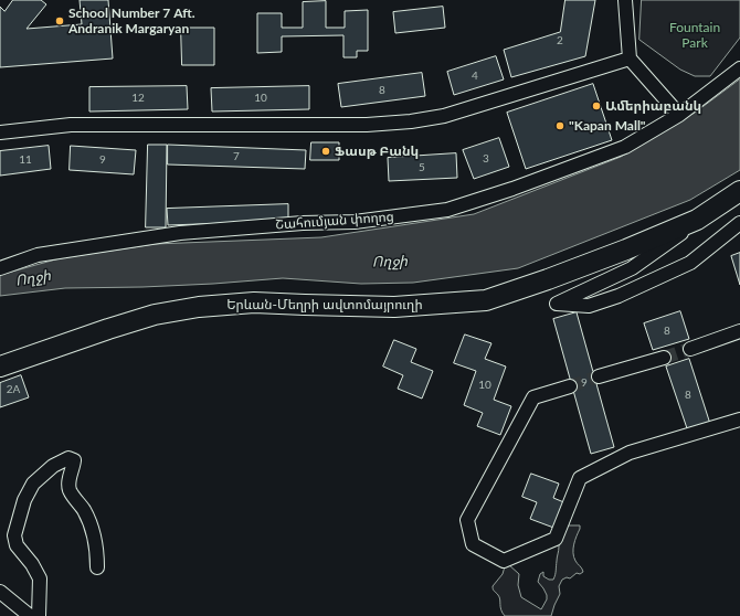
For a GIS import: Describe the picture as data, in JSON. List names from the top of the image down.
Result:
{
  "streets": {
    "highway": ["Երևան-Մեղրի ավտոմայրուղի"],
    "street": ["Շահումյան փողոց"]
  },
  "water": ["Ողջի"],
  "parks": ["Fountain Park"],
  "places": [
    "School Number 7 Aft. Andranik Margaryan",
    "Ամերիաբանկ",
    "\"Kapan Mall\"",
    "Ֆասթ Բանկ"
  ],
  "house_numbers": [
    "2",
    "4",
    "8",
    "12",
    "10",
    "7",
    "3",
    "11",
    "9",
    "5",
    "8",
    "9",
    "10",
    "2A",
    "8"
  ]
}
